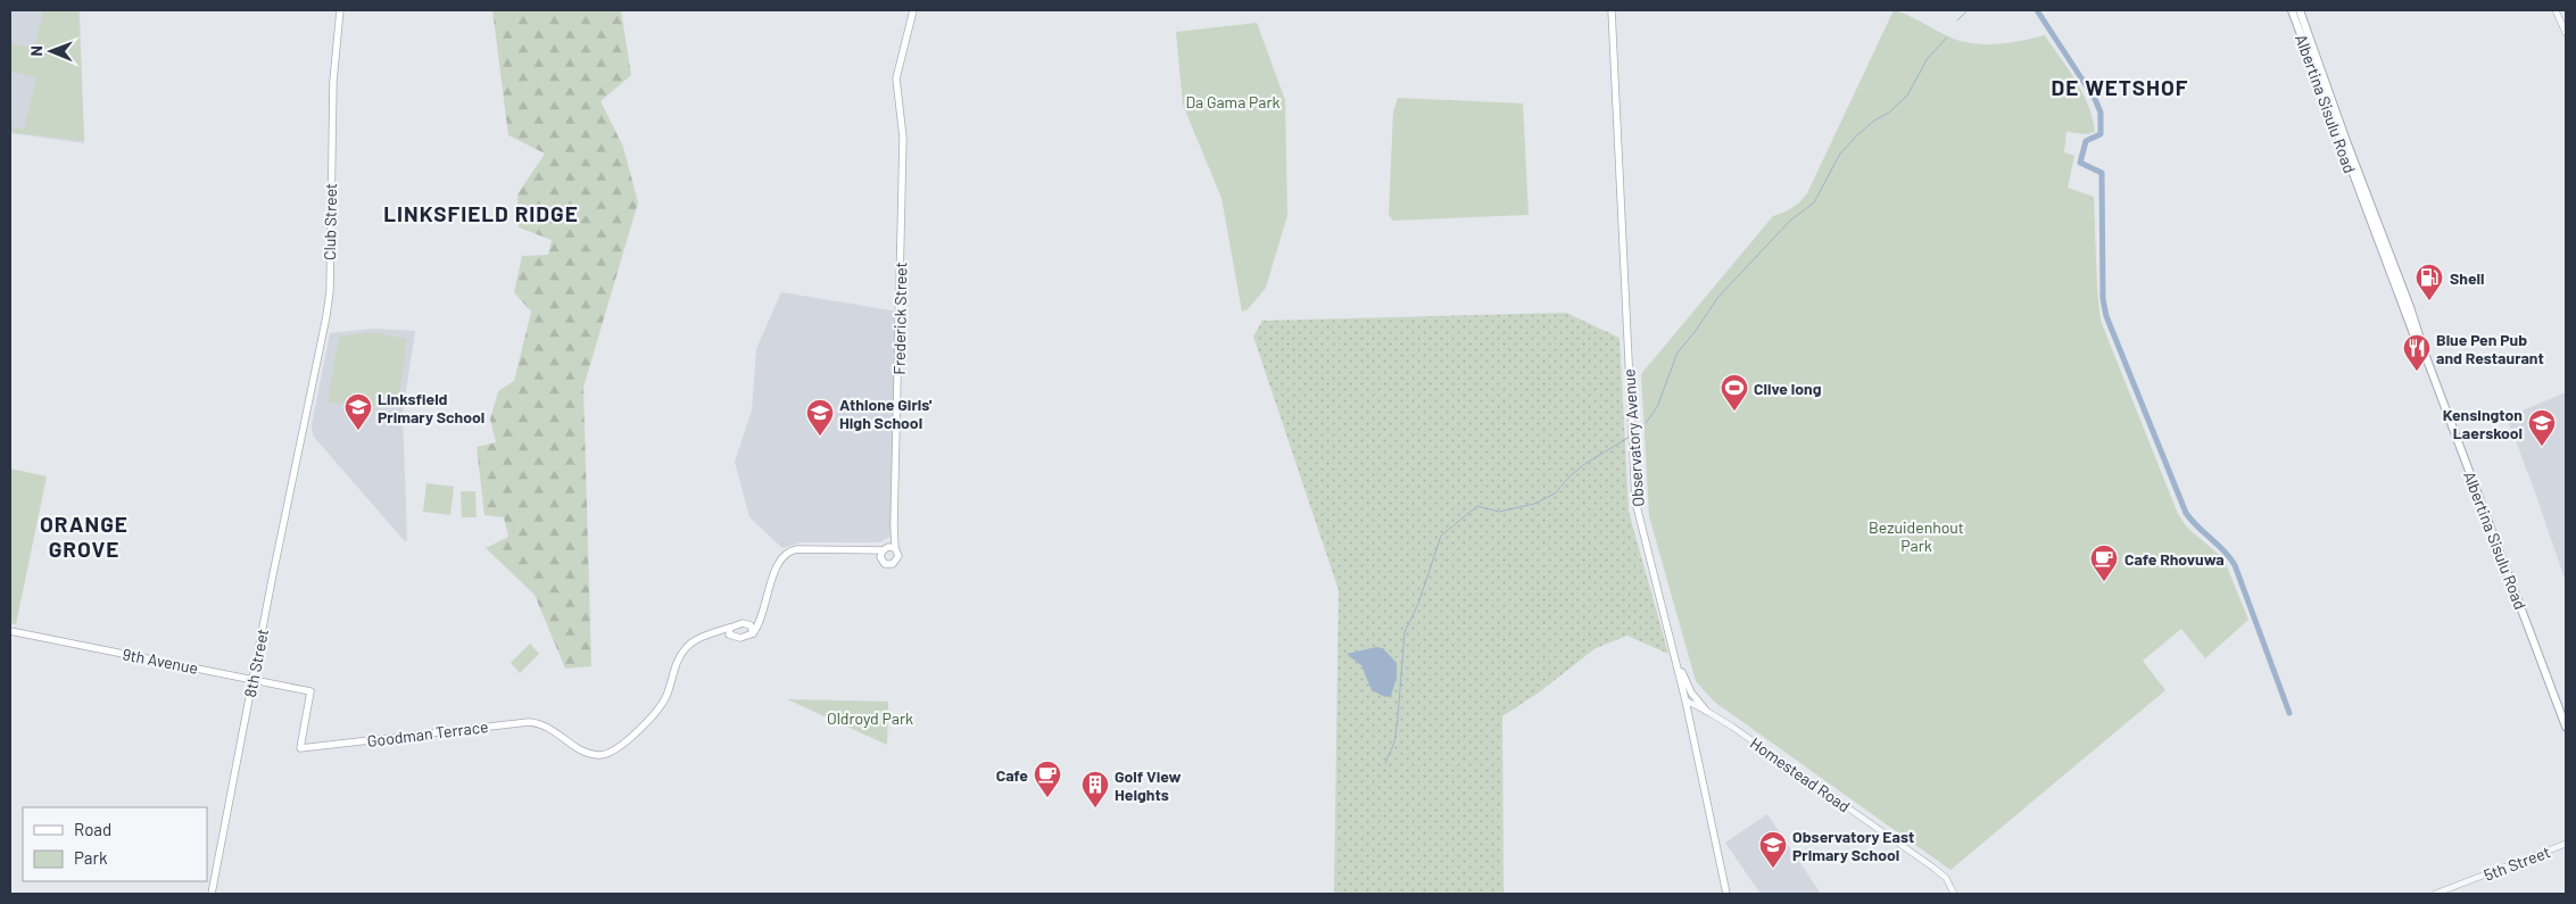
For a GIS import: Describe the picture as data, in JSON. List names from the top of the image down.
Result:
{
  "streets": {
    "main road": [
      "Albertina Sisulu Road",
      "Club Street",
      "Frederick Street",
      "Observatory Avenue",
      "9th Avenue",
      "8th Street",
      "Goodman Terrace"
    ],
    "street": ["Homestead Road", "5th Street"]
  },
  "crossings": [
    ["Club Street", "8th Street"],
    ["Observatory Avenue", "Homestead Road"],
    ["9th Avenue", "8th Street"],
    ["9th Avenue", "Goodman Terrace"]
  ],
  "districts": ["DE WETSHOF", "LINKSFIELD RIDGE", "ORANGE GROVE"],
  "parks": ["Da Gama Park", "Bezuidenhout Park", "Oldroyd Park"],
  "places": {
    "fuel station": ["Shell"],
    "restaurant": ["Blue Pen Pub and Restaurant"],
    "sports": ["Clive long"],
    "school or university": [
      "Linksfield Primary School",
      "Athlone Girls' High School",
      "Kensington Laerskool",
      "Observatory East Primary School"
    ],
    "cafe": ["Cafe Rhovuwa", "Cafe"],
    "building": ["Golf View Heights"]
  },
  "legend": ["Road", "Park"],
  "north": "left"
}
